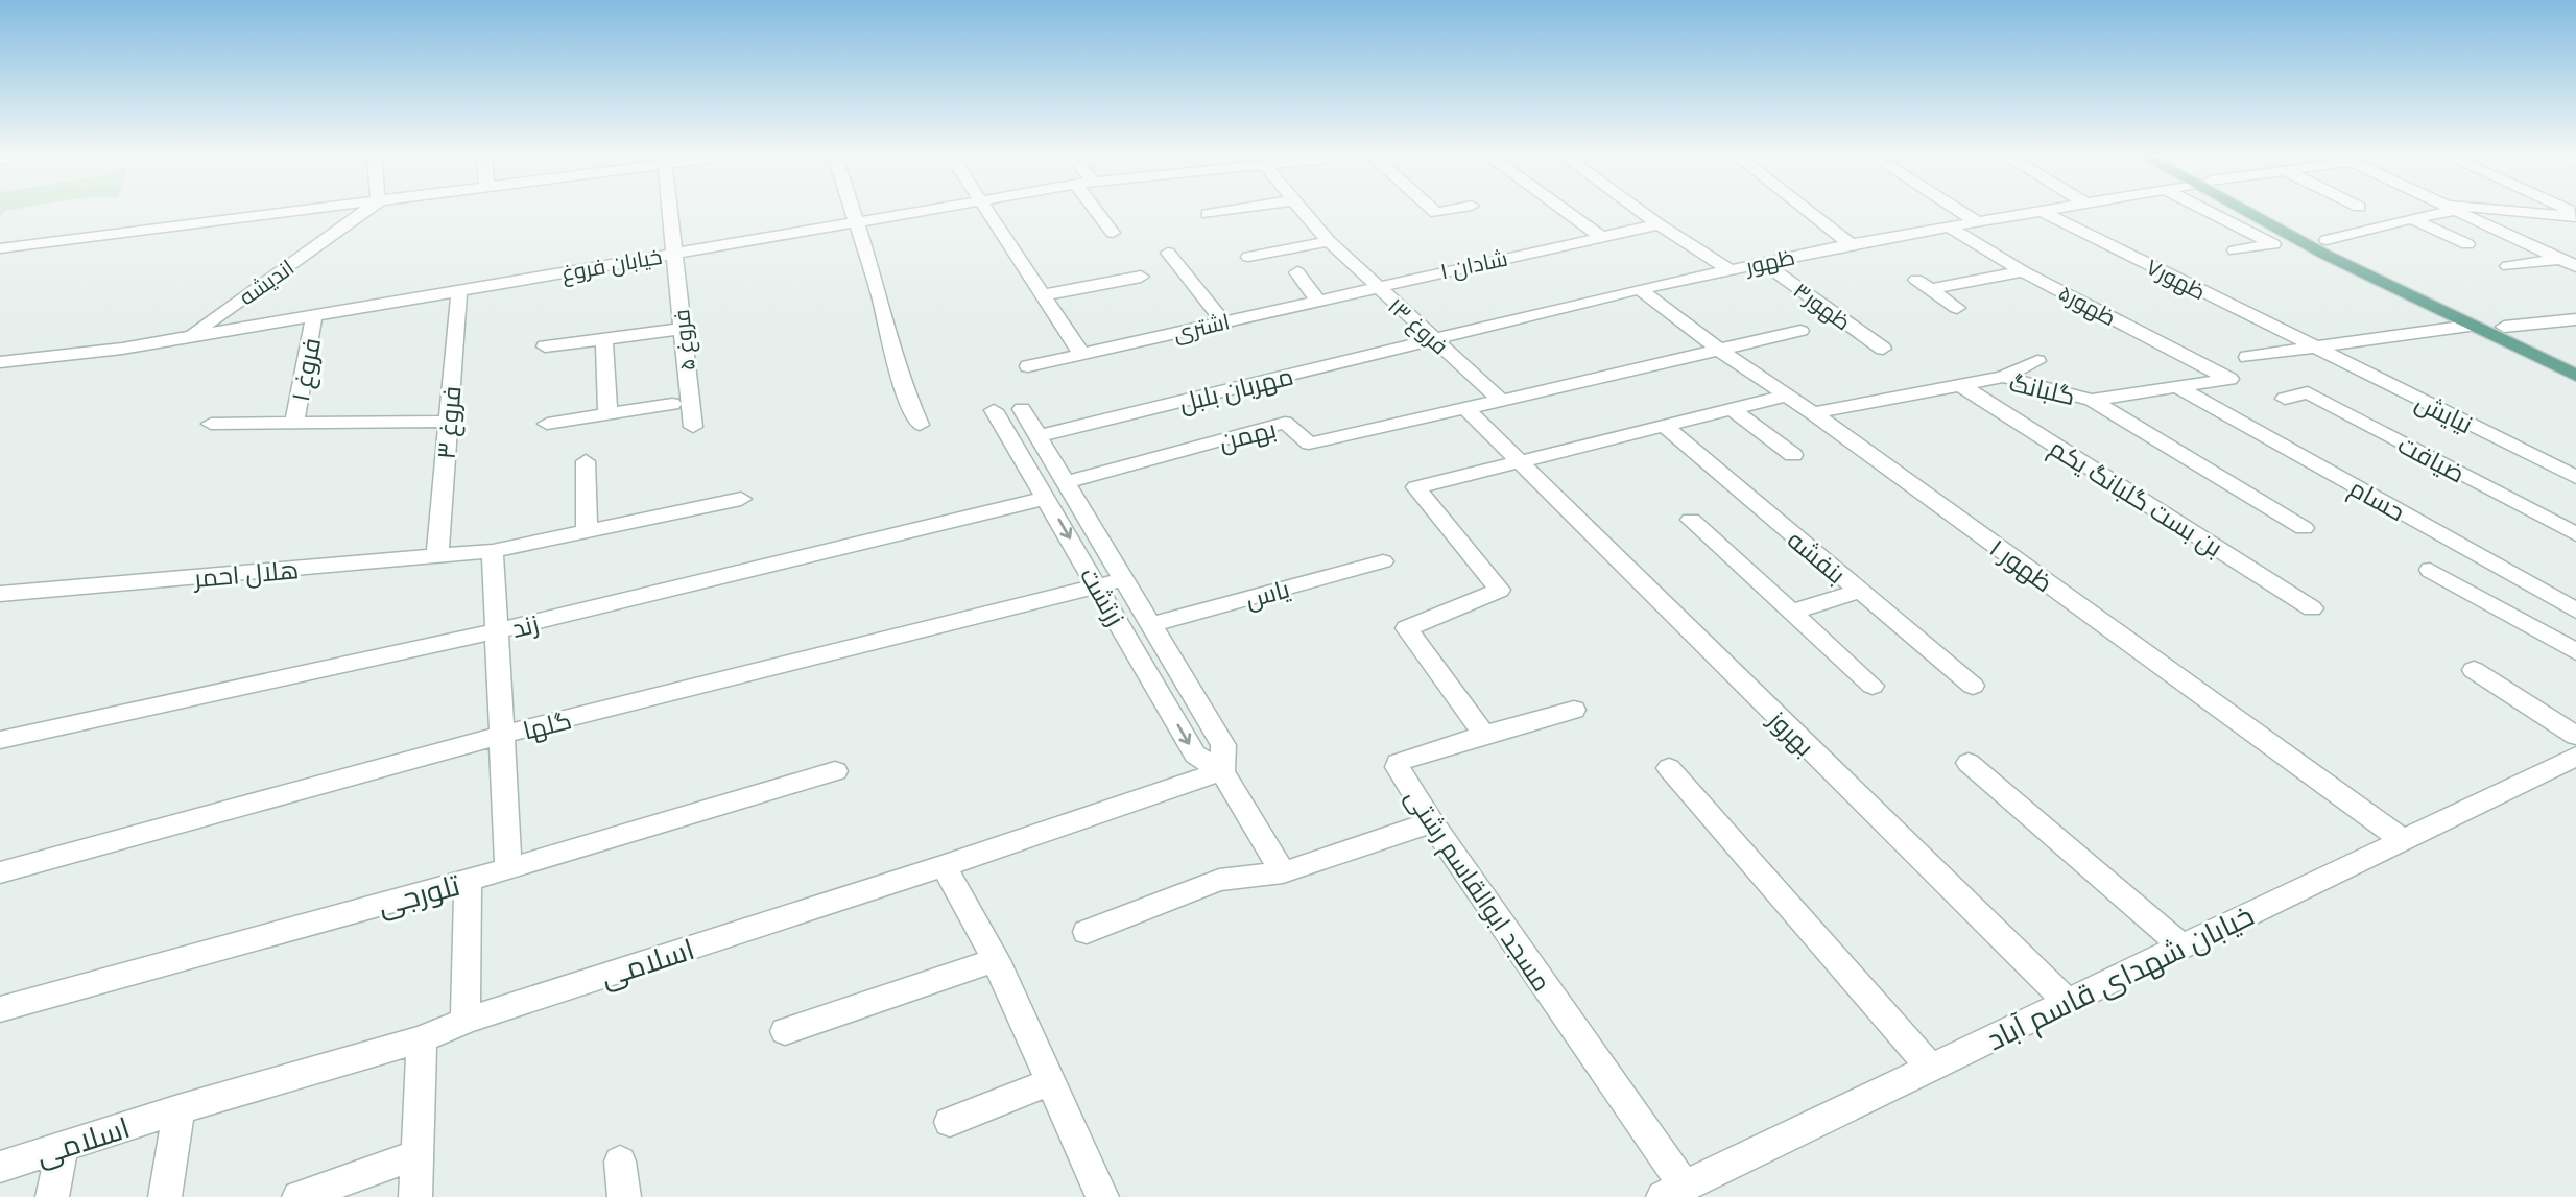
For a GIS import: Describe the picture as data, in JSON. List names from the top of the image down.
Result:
{
  "streets": {
    "street": [
      "ظهور",
      "خیابان فروغ",
      "شادان ۱",
      "ظهور۷",
      "اندیشه",
      "ظهور۵",
      "ظهور۳",
      "فروغ ۱۳",
      "اشتری",
      "فروغ ۵",
      "فروغ ۱",
      "مهربان بلبل",
      "گلبانگ",
      "نيايش",
      "فروغ ۳",
      "بهمن",
      "ضیافت",
      "بن بست گلبانگ یکم",
      "حسام",
      "بنفشه",
      "ظهور ۱",
      "هلال احمر",
      "یاس",
      "زرتشت",
      "زند",
      "گلها",
      "بهروز",
      "مسجد ابوالقاسم رشتی",
      "تلورجی",
      "اسلامی",
      "خیابان شهدای قاسم آباد"
    ]
  },
  "crossings": [
    ["ظهور", "ظهور۵"],
    ["ظهور", "ظهور۳"],
    ["ظهور", "فروغ ۱۳"],
    ["ظهور", "مهربان بلبل"],
    ["ظهور", "ظهور ۱"],
    ["خیابان فروغ", "اندیشه"],
    ["خیابان فروغ", "فروغ ۵"],
    ["خیابان فروغ", "فروغ ۱"],
    ["خیابان فروغ", "فروغ ۳"],
    ["شادان ۱", "فروغ ۱۳"],
    ["شادان ۱", "اشتری"],
    ["ظهور۷", "نيايش"],
    ["ظهور۵", "گلبانگ"],
    ["فروغ ۱۳", "اشتری"],
    ["فروغ ۱۳", "مهربان بلبل"],
    ["مهربان بلبل", "زرتشت"],
    ["گلبانگ", "بن بست گلبانگ یکم"],
    ["گلبانگ", "حسام"],
    ["گلبانگ", "ظهور ۱"],
    ["فروغ ۳", "هلال احمر"],
    ["بهمن", "زرتشت"],
    ["ظهور ۱", "خیابان شهدای قاسم آباد"],
    ["یاس", "زرتشت"],
    ["زرتشت", "زند"],
    ["زرتشت", "گلها"],
    ["زرتشت", "اسلامی"],
    ["بهروز", "خیابان شهدای قاسم آباد"],
    ["مسجد ابوالقاسم رشتی", "خیابان شهدای قاسم آباد"]
  ]
}
